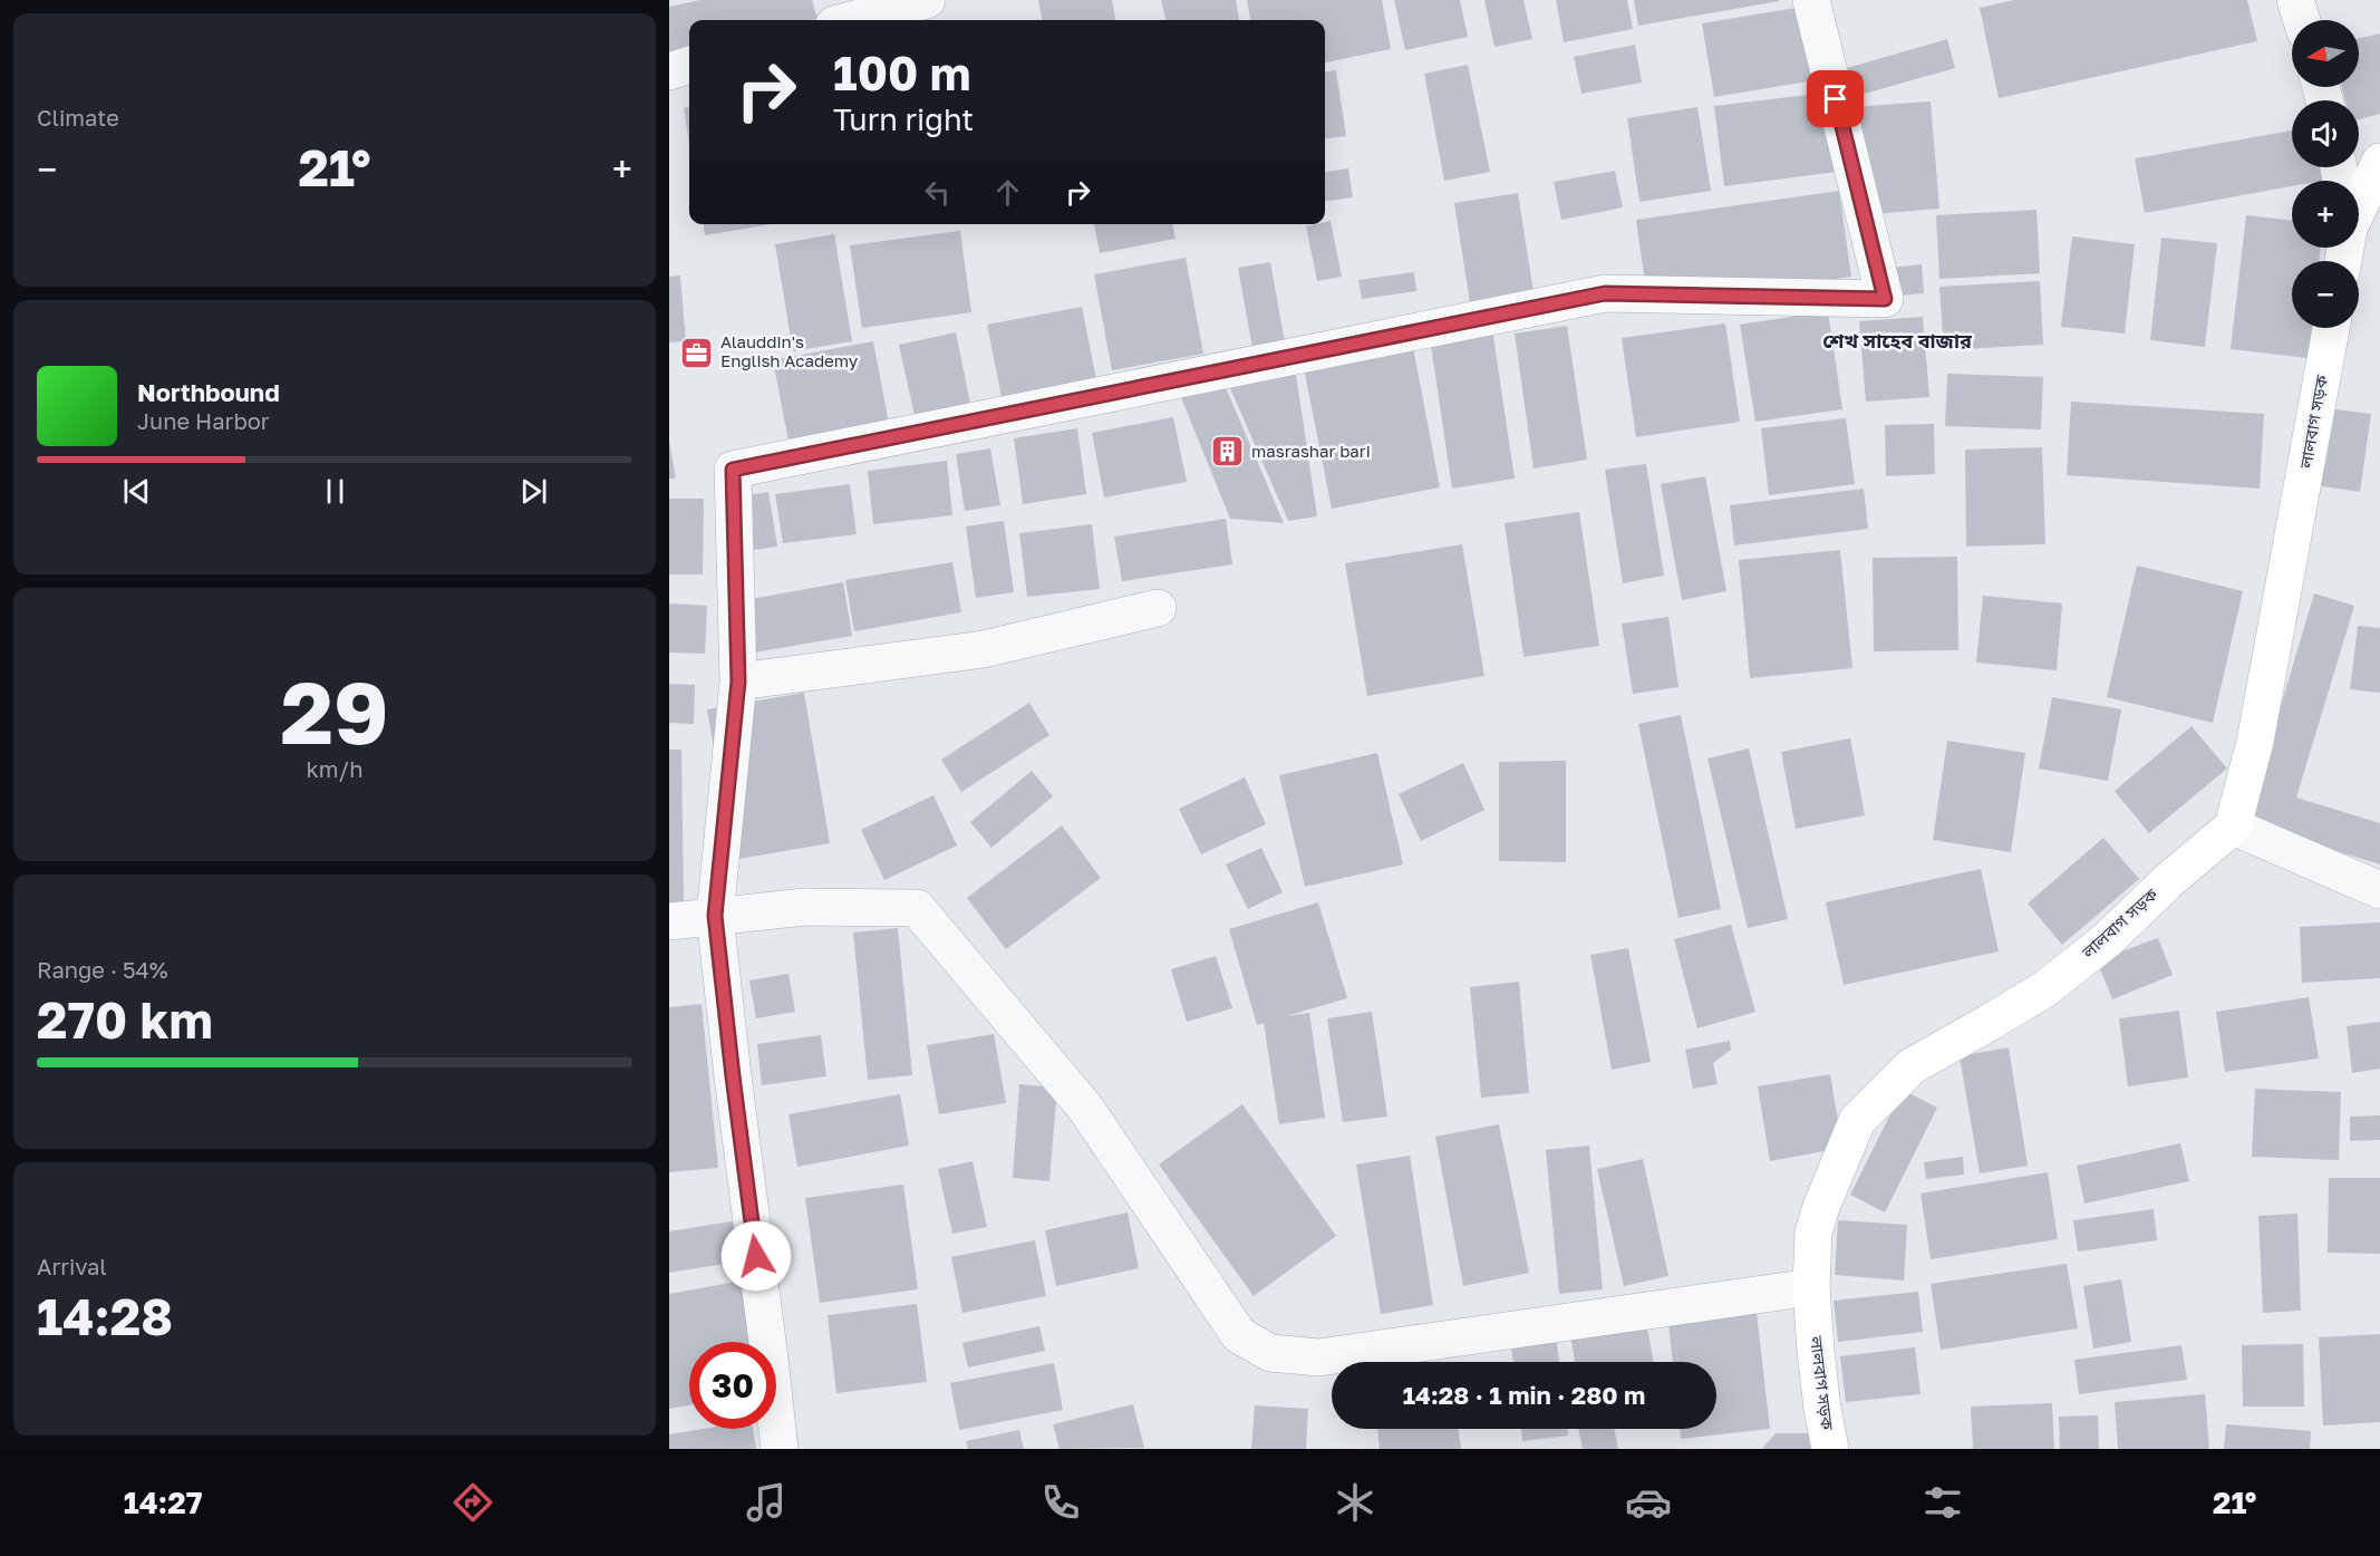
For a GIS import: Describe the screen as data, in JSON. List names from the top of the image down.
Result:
{
  "streets": {
    "street": ["লালবাগ সড়ক"]
  },
  "districts": ["শেখ সাহেব বাজার"],
  "places": {
    "office": ["Alauddin's English Academy"],
    "building": ["masrashar bari"]
  },
  "north": "left",
  "page": {
    "tile": [
      "Climate",
      ["29", "km/h"],
      ["Range · 54%", "270 km"],
      ["Arrival", "14:28"]
    ],
    "map_buttons": ["+", "−"],
    "turn": ["100 m", "Turn right"],
    "heat": ["−", "21°", "+"],
    "song": ["Northbound", "June Harbor"],
    "limit": "30",
    "trip": "14:28 · 1 min · 280 m",
    "tabs": ["14:27", "21°"]
  }
}
